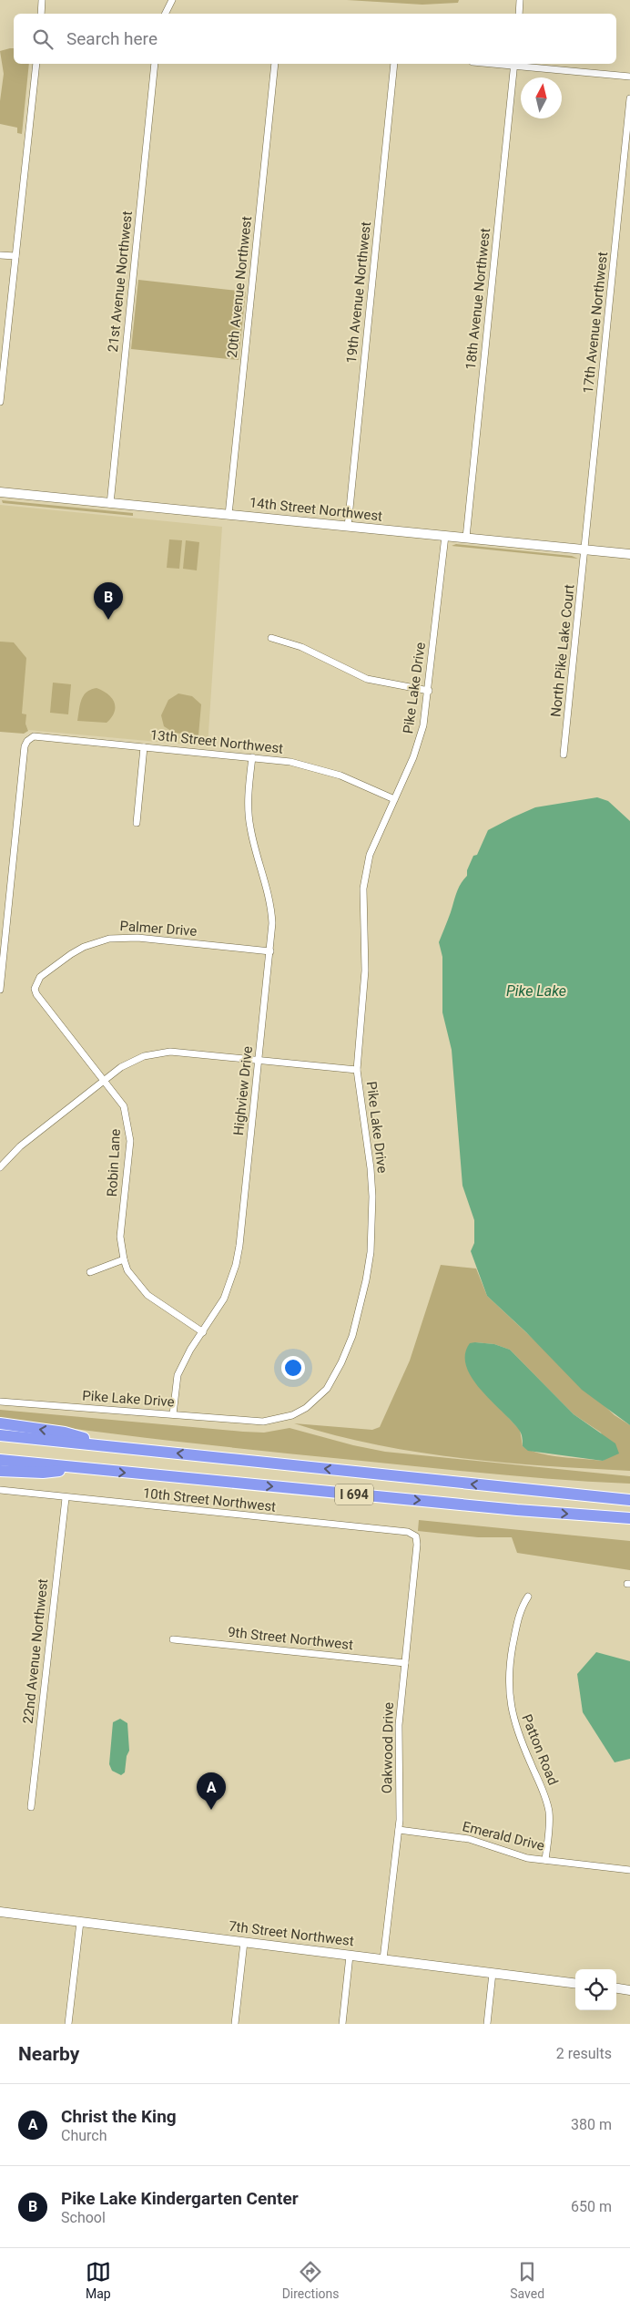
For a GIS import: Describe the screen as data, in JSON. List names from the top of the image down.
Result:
{
  "streets": {
    "highway": ["I 694"],
    "street": [
      "21st Avenue Northwest",
      "20th Avenue Northwest",
      "19th Avenue Northwest",
      "18th Avenue Northwest",
      "17th Avenue Northwest",
      "14th Street Northwest",
      "North Pike Lake Court",
      "Pike Lake Drive",
      "13th Street Northwest",
      "Palmer Drive",
      "Highview Drive",
      "Robin Lane",
      "10th Street Northwest",
      "9th Street Northwest",
      "22nd Avenue Northwest",
      "Oakwood Drive",
      "Patton Road",
      "Emerald Drive",
      "7th Street Northwest"
    ]
  },
  "crossings": [
    ["21st Avenue Northwest", "14th Street Northwest"],
    ["20th Avenue Northwest", "14th Street Northwest"],
    ["19th Avenue Northwest", "14th Street Northwest"],
    ["18th Avenue Northwest", "14th Street Northwest"],
    ["17th Avenue Northwest", "14th Street Northwest"],
    ["17th Avenue Northwest", "North Pike Lake Court"],
    ["14th Street Northwest", "North Pike Lake Court"],
    ["14th Street Northwest", "Pike Lake Drive"],
    ["Pike Lake Drive", "13th Street Northwest"],
    ["Pike Lake Drive", "Highview Drive"],
    ["13th Street Northwest", "Highview Drive"],
    ["Palmer Drive", "Highview Drive"],
    ["Palmer Drive", "Robin Lane"],
    ["Highview Drive", "Robin Lane"],
    ["10th Street Northwest", "22nd Avenue Northwest"],
    ["10th Street Northwest", "Oakwood Drive"],
    ["9th Street Northwest", "Oakwood Drive"],
    ["Oakwood Drive", "Emerald Drive"],
    ["Oakwood Drive", "7th Street Northwest"],
    ["Patton Road", "Emerald Drive"]
  ],
  "water": ["Pike Lake"],
  "north": "top",
  "page": {
    "search": "Search here",
    "pins": ["B", "A"],
    "heading": ["Nearby", "2 results"],
    "list": [
      {
        "mark": "A",
        "name": "Christ the King",
        "note": "Church",
        "value": "380 m"
      },
      {
        "mark": "B",
        "name": "Pike Lake Kindergarten Center",
        "note": "School",
        "value": "650 m"
      }
    ],
    "nav": ["Map", "Directions", "Saved"]
  }
}
